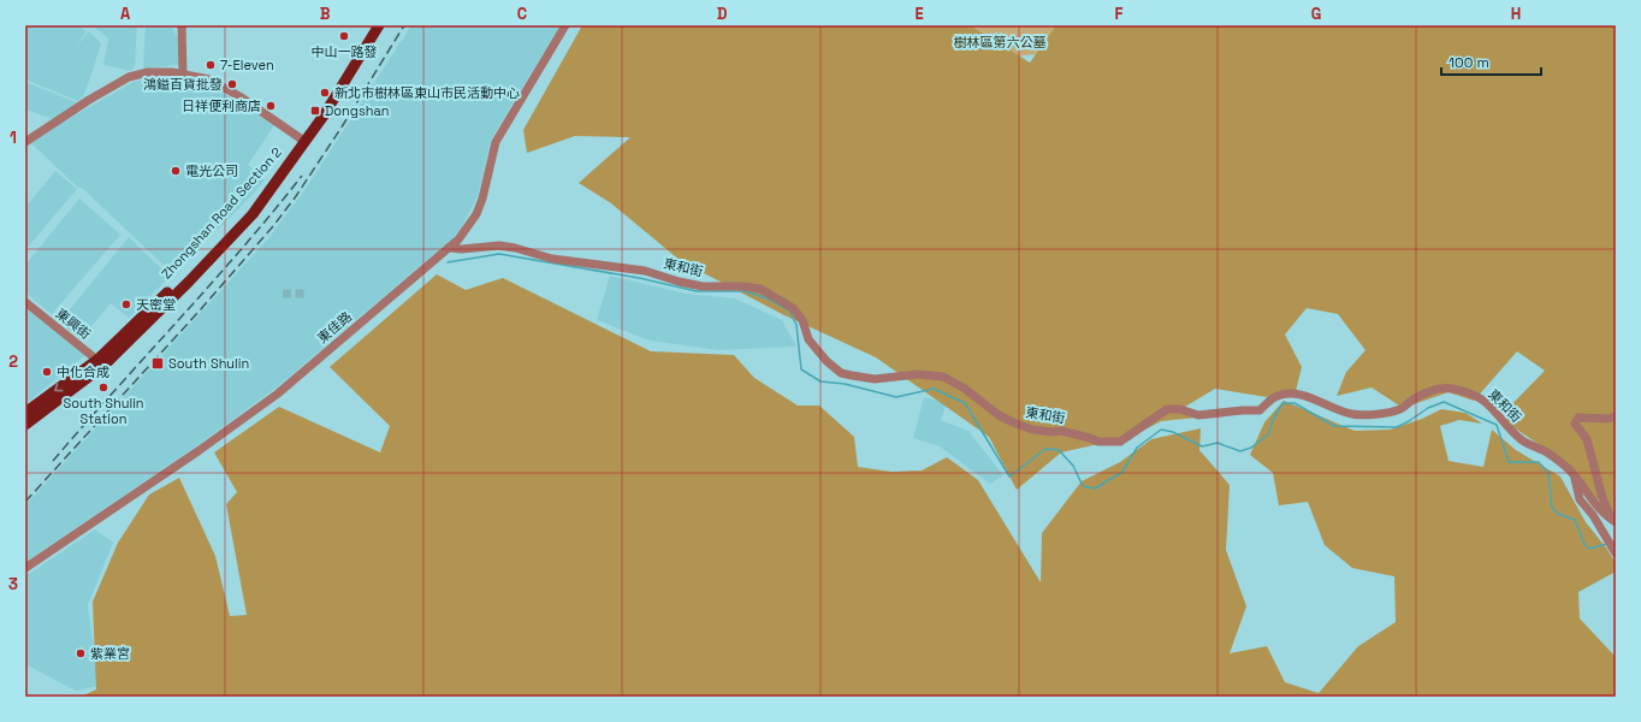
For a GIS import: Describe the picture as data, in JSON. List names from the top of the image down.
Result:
{
  "streets": {
    "main road": ["Zhongshan Road Section 2"],
    "street": ["東和街", "東興街", "東佳路"]
  },
  "crossings": [
    ["Zhongshan Road Section 2", "東興街"],
    ["東和街", "東佳路"]
  ],
  "parks": ["樹林區第六公墓"],
  "places": {
    "other": [
      "中山一路發",
      "7-Eleven",
      "鴻鎰百貨批發",
      "新北市樹林區東山市民活動中心",
      "日祥便利商店",
      "電光公司",
      "天密堂",
      "中化合成",
      "South Shulin Station",
      "紫業宮"
    ],
    "transit": ["Dongshan", "South Shulin"]
  },
  "scale_bar": "100 m",
  "grid": {
    "columns": [
      "A",
      "B",
      "C",
      "D",
      "E",
      "F",
      "G",
      "H"
    ],
    "rows": ["1", "2", "3"]
  }
}
